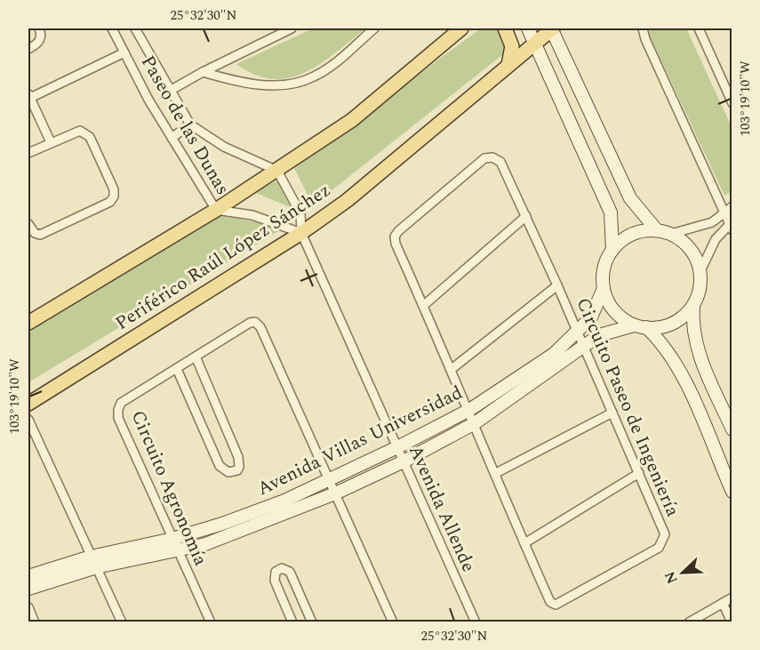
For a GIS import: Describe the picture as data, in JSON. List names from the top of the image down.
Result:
{
  "streets": {
    "main road": ["Periférico Raúl López Sánchez"],
    "street": [
      "Paseo de las Dunas",
      "Circuito Paseo de Ingeniería",
      "Avenida Villas Universidad",
      "Circuito Agronomía",
      "Avenida Allende"
    ]
  },
  "crossings": [
    ["Paseo de las Dunas", "Avenida Allende"],
    ["Periférico Raúl López Sánchez", "Avenida Allende"],
    ["Circuito Paseo de Ingeniería", "Avenida Villas Universidad"],
    ["Avenida Villas Universidad", "Circuito Agronomía"],
    ["Avenida Villas Universidad", "Avenida Allende"]
  ],
  "north": "bottom left",
  "coordinates": ["25°32'30\"N", "103°19'10\"W"]
}
